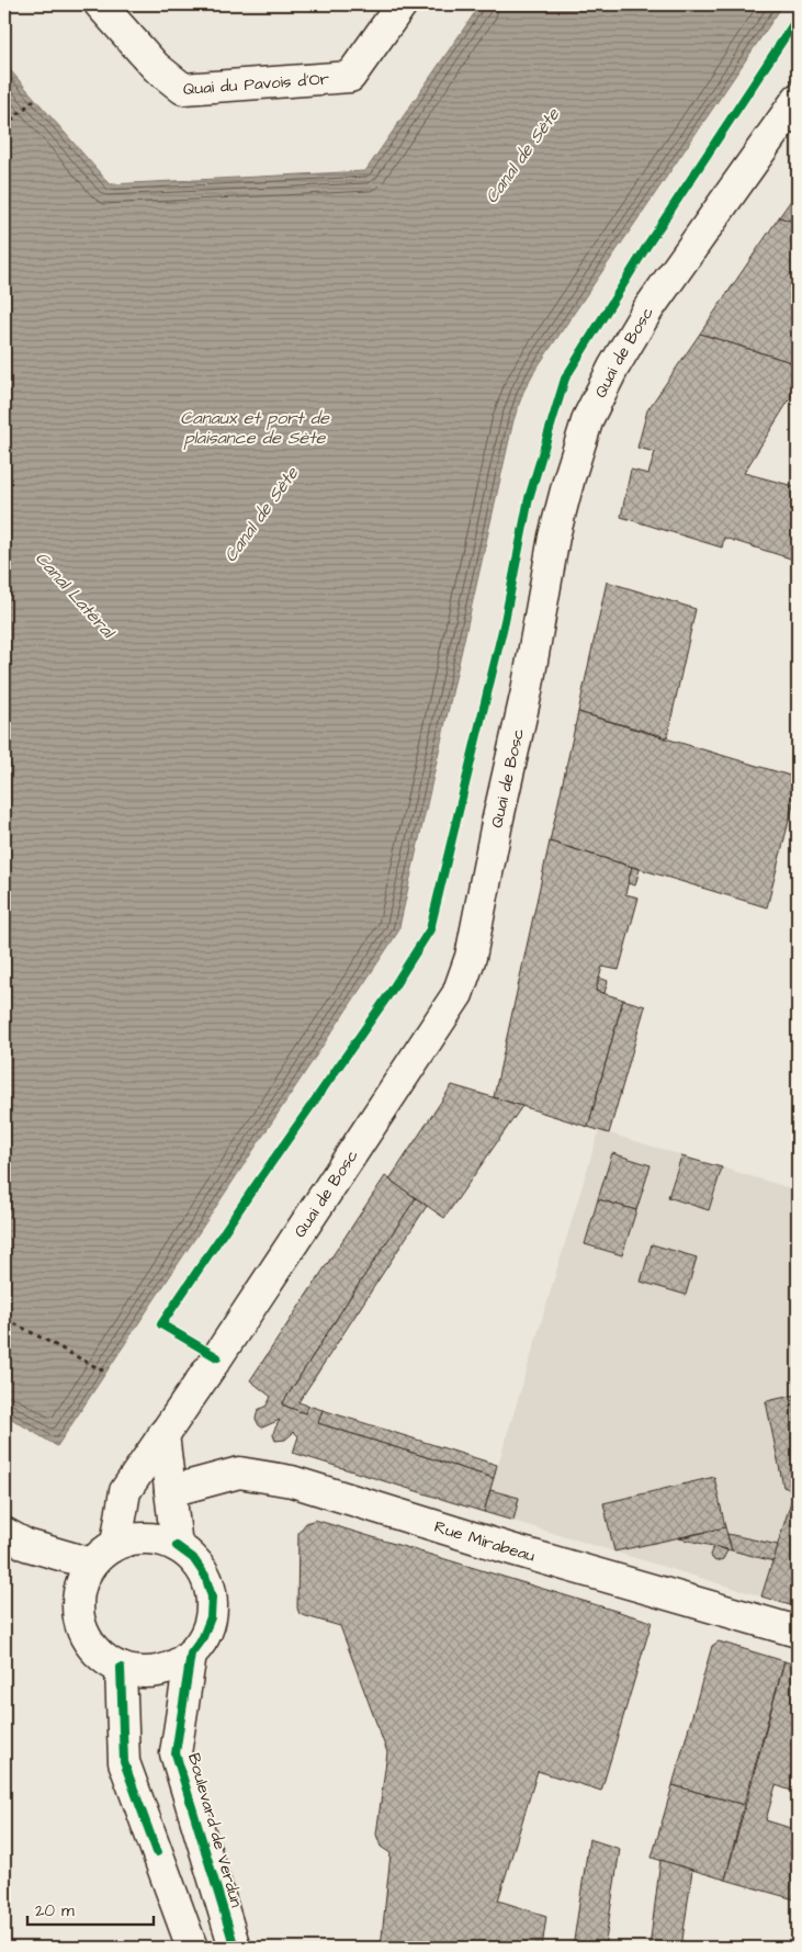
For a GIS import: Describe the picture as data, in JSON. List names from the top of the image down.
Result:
{
  "streets": {
    "street": [
      "Quai du Pavois d'Or",
      "Quai de Bosc",
      "Rue Mirabeau",
      "Boulevard de Verdun"
    ]
  },
  "crossings": [
    ["Quai de Bosc", "Boulevard de Verdun"]
  ],
  "water": ["Canal de Sète", "Canaux et port de plaisance de Sète", "Canal Latéral"],
  "scale_bar": "20 m"
}
